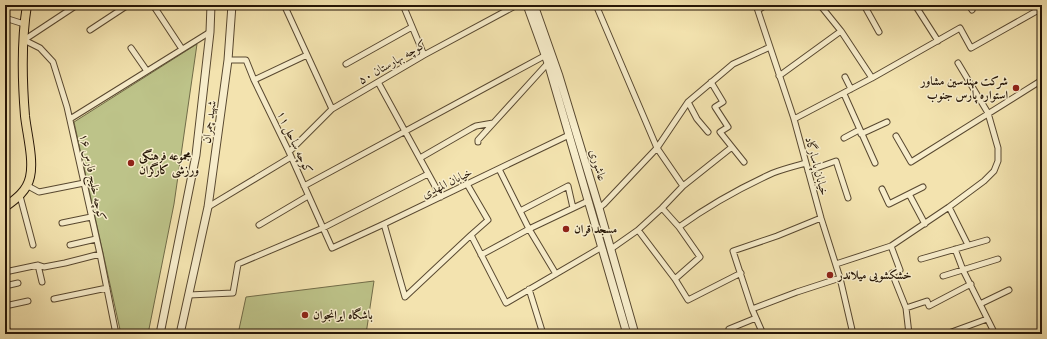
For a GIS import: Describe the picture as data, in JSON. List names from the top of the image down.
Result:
{
  "streets": {
    "street": [
      "کوچه بهارستان ۵۰",
      "شهید چمران",
      "کوچه ساحل ۱۱",
      "عاشوری",
      "خیابان پاسارگاد",
      "کوچه خلیج فارس ۱۶",
      "خیابان المهدی"
    ]
  },
  "crossings": [
    ["کوچه بهارستان ۵۰", "شهید چمران"],
    ["کوچه بهارستان ۵۰", "کوچه ساحل ۱۱"],
    ["شهید چمران", "کوچه ساحل ۱۱"],
    ["کوچه ساحل ۱۱", "خیابان المهدی"],
    ["عاشوری", "خیابان المهدی"]
  ],
  "places": [
    "شرکت مهندسین مشاور استواره پارس جنوب",
    "مجموعه فرهنگی ورزشی کارگران",
    "مسجد قران",
    "خشکشویی میلاندر",
    "باشگاه ایرانجوان"
  ]
}
